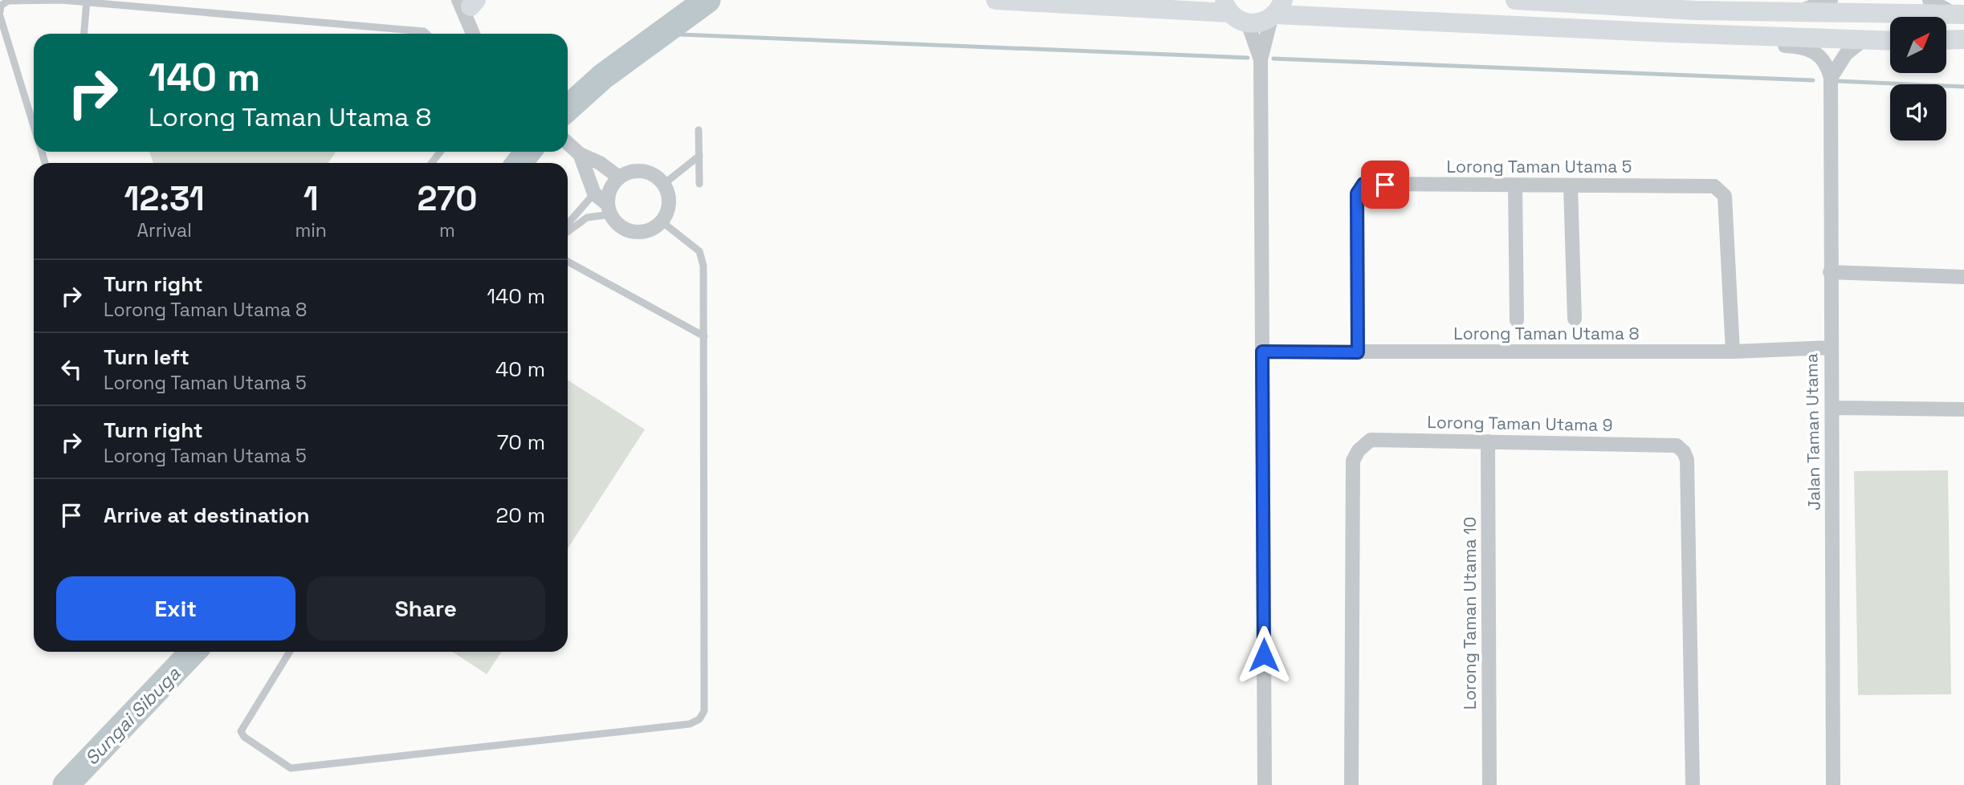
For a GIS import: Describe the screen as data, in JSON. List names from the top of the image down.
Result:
{
  "streets": {
    "street": [
      "Lorong Taman Utama 5",
      "Lorong Taman Utama 8",
      "Lorong Taman Utama 9",
      "Jalan Taman Utama",
      "Lorong Taman Utama 10"
    ]
  },
  "crossings": [
    ["Lorong Taman Utama 5", "Lorong Taman Utama 8"],
    ["Lorong Taman Utama 8", "Jalan Taman Utama"],
    ["Lorong Taman Utama 9", "Lorong Taman Utama 10"]
  ],
  "water": ["Sungai Sibuga"],
  "north": "top right",
  "page": {
    "turn": ["140 m", "Lorong Taman Utama 8"],
    "eta": [
      "12:31",
      "Arrival",
      "1",
      "min",
      "270",
      "m"
    ],
    "list": [
      {
        "name": "Turn right",
        "note": "Lorong Taman Utama 8",
        "value": "140 m"
      },
      {
        "name": "Turn left",
        "note": "Lorong Taman Utama 5",
        "value": "40 m"
      },
      {
        "name": "Turn right",
        "note": "Lorong Taman Utama 5",
        "value": "70 m"
      },
      {
        "name": "Arrive at destination",
        "value": "20 m"
      }
    ],
    "buttons": ["Exit", "Share"]
  }
}
